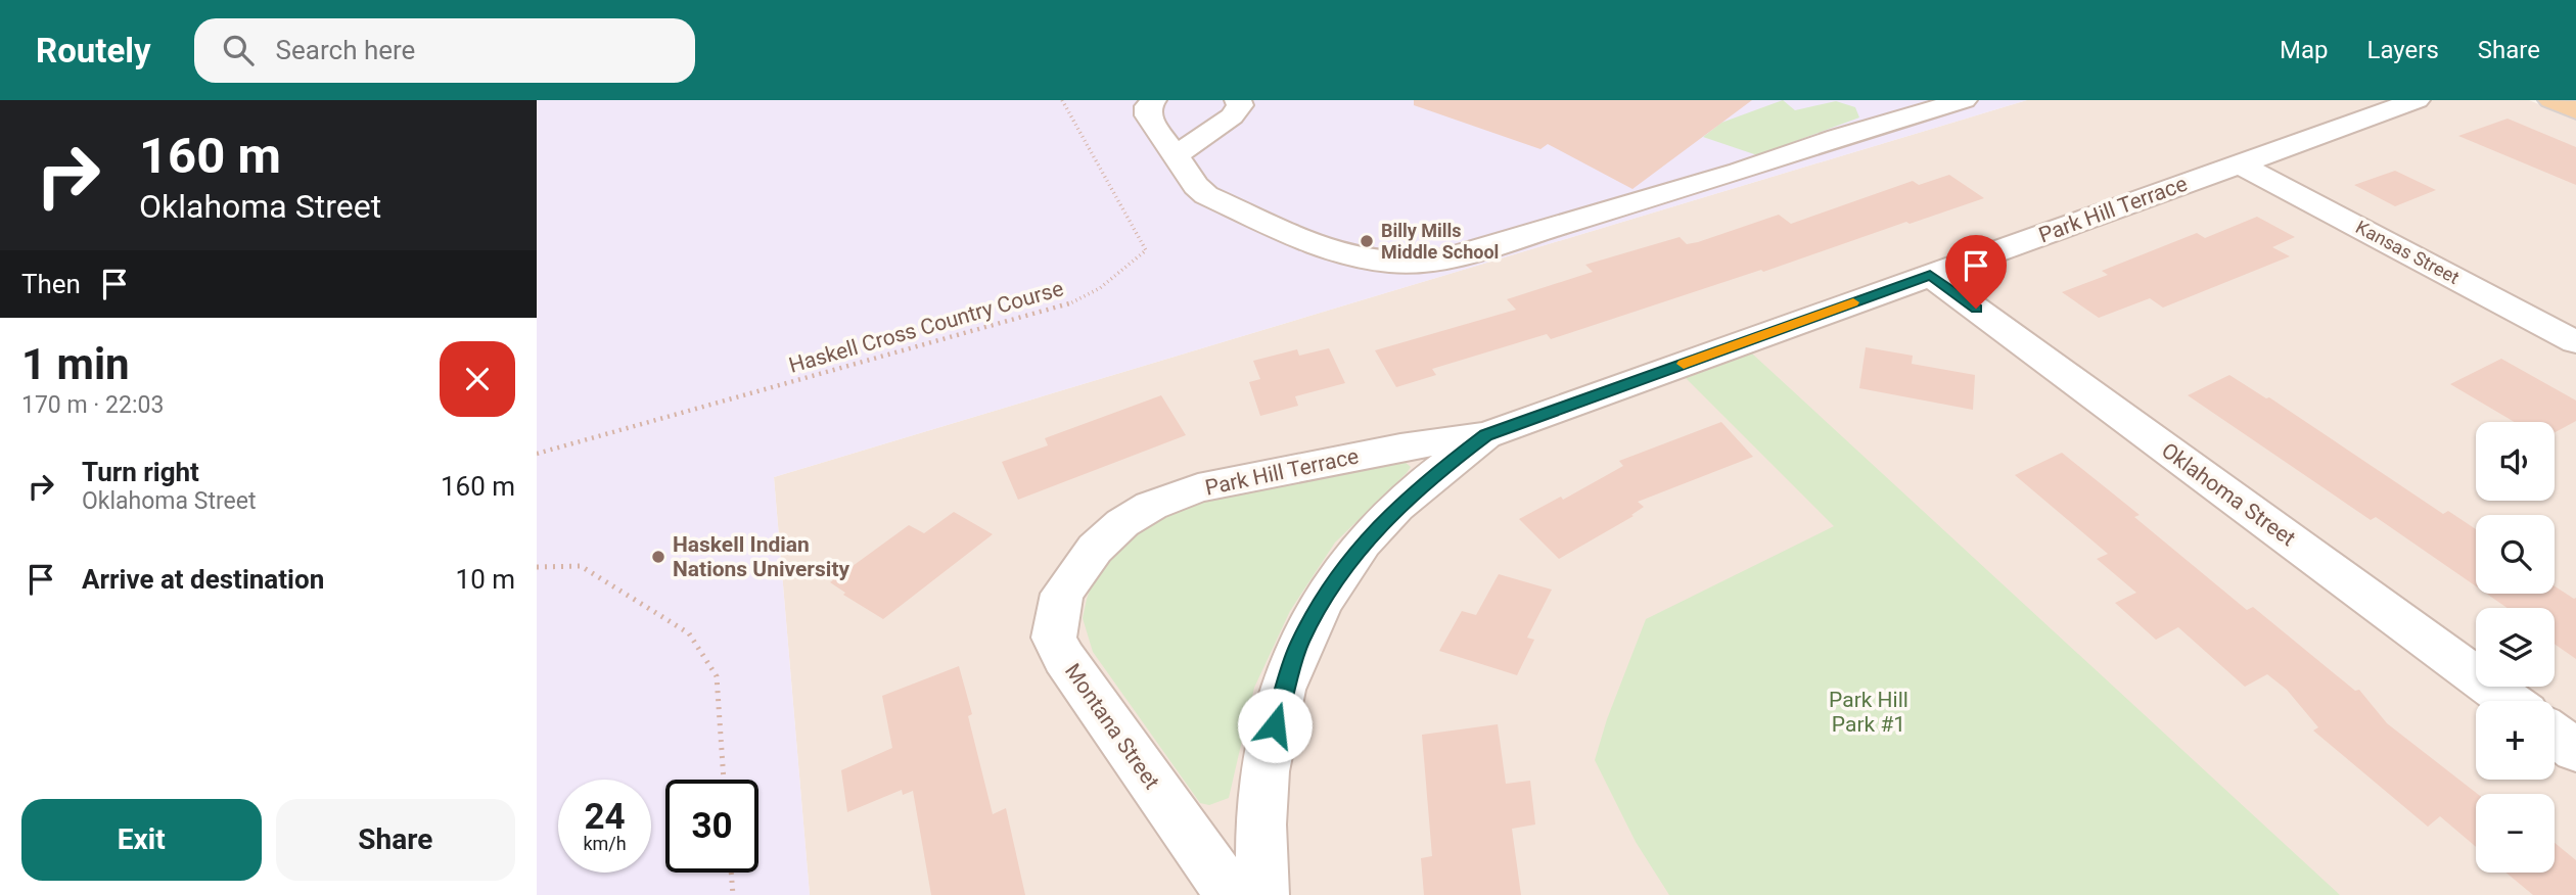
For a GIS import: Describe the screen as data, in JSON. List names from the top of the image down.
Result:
{
  "streets": {
    "street": [
      "Park Hill Terrace",
      "Kansas Street",
      "Oklahoma Street",
      "Montana Street"
    ],
    "path": ["Haskell Cross Country Course"]
  },
  "crossings": [
    ["Park Hill Terrace", "Kansas Street"],
    ["Park Hill Terrace", "Oklahoma Street"],
    ["Park Hill Terrace", "Montana Street"]
  ],
  "parks": ["Park Hill Park #1"],
  "places": ["Billy Mills Middle School", "Haskell Indian Nations University"],
  "page": {
    "header": "Routely",
    "search": "Search here",
    "nav": ["Map", "Layers", "Share"],
    "turn": ["160 m", "Oklahoma Street"],
    "then": "Then",
    "heading": ["1 min", "170 m · 22:03"],
    "map_buttons": ["+", "−"],
    "list": [
      {
        "name": "Turn right",
        "note": "Oklahoma Street",
        "value": "160 m"
      },
      {
        "name": "Arrive at destination",
        "value": "10 m"
      }
    ],
    "speed": "24 km/h",
    "limit": "30",
    "buttons": ["Exit", "Share"]
  }
}
